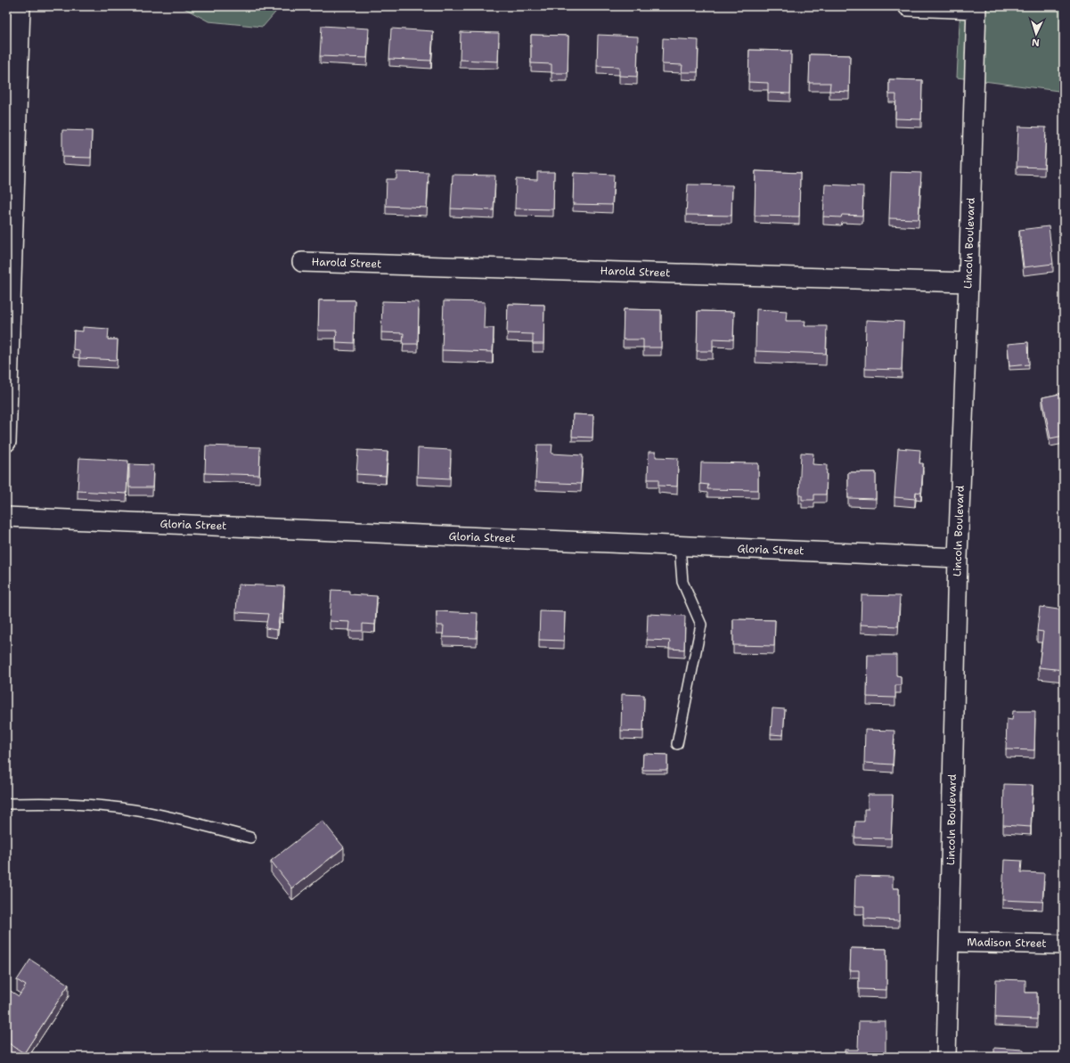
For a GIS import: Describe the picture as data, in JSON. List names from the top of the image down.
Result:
{
  "streets": {
    "street": [
      "Lincoln Boulevard",
      "Harold Street",
      "Gloria Street",
      "Madison Street"
    ]
  },
  "crossings": [
    ["Lincoln Boulevard", "Harold Street"],
    ["Lincoln Boulevard", "Gloria Street"],
    ["Lincoln Boulevard", "Madison Street"]
  ],
  "north": "bottom"
}
